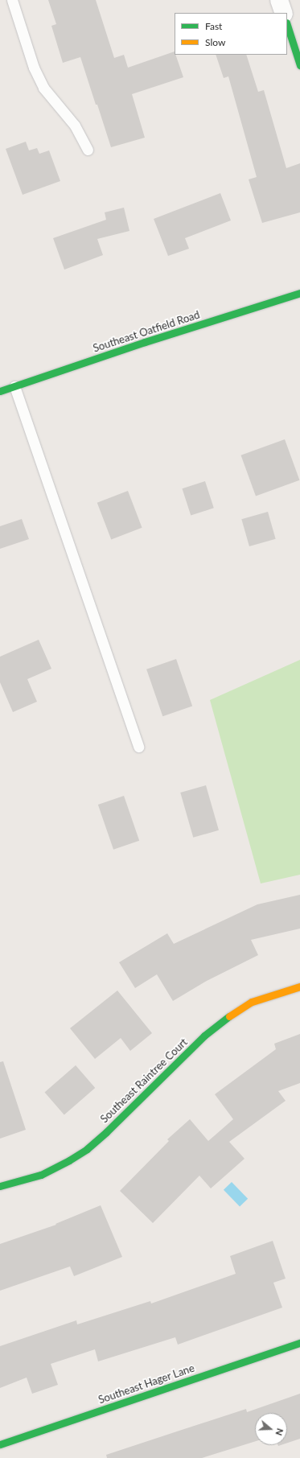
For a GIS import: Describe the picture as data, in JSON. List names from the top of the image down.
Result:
{
  "streets": {
    "street": ["Southeast Oatfield Road", "Southeast Raintree Court", "Southeast Hager Lane"]
  },
  "legend": ["Fast", "Slow"],
  "north": "right"
}
